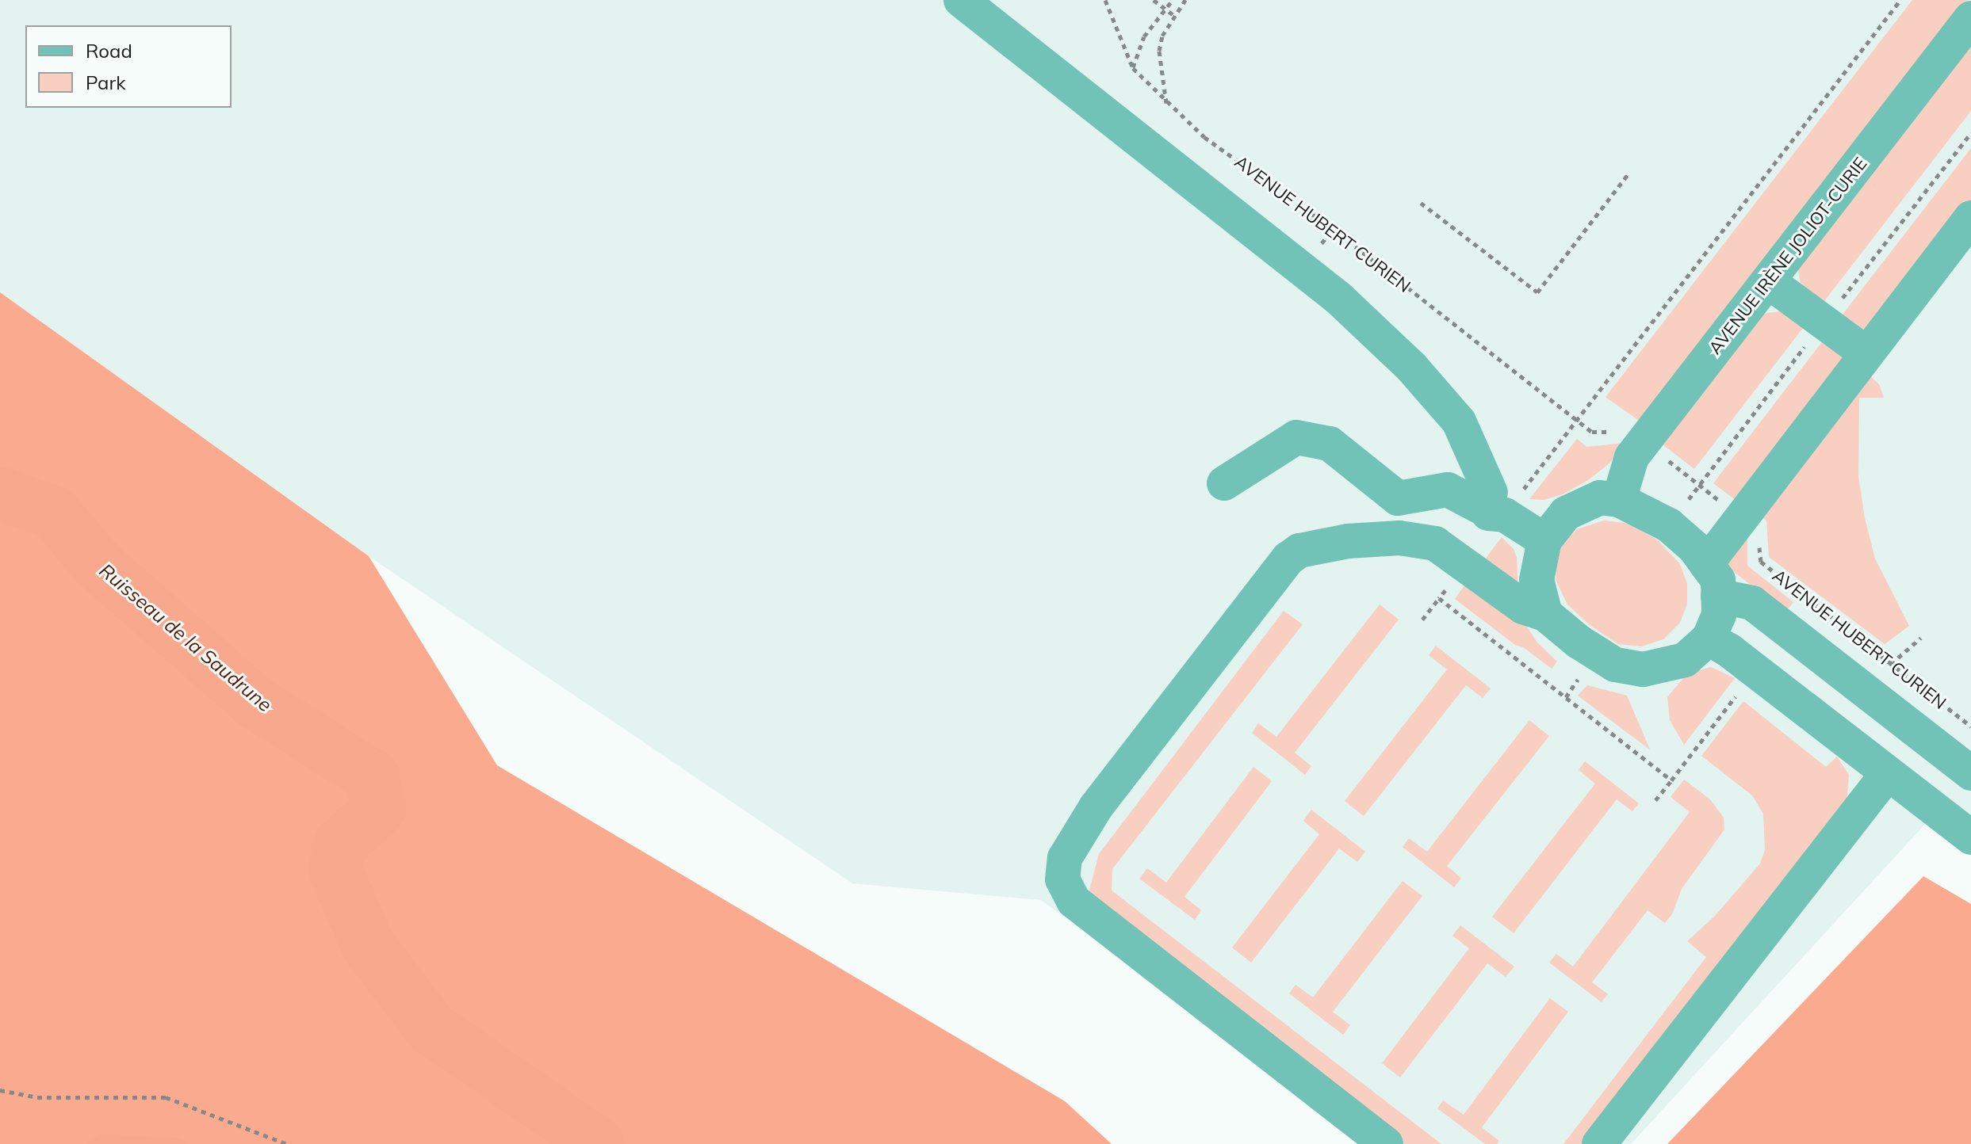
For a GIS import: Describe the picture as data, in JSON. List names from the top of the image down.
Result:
{
  "streets": {
    "street": ["AVENUE HUBERT CURIEN", "AVENUE IRÈNE JOLIOT-CURIE"]
  },
  "crossings": [
    ["AVENUE HUBERT CURIEN", "AVENUE IRÈNE JOLIOT-CURIE"]
  ],
  "water": ["Ruisseau de la Saudrune"],
  "legend": ["Road", "Park"]
}
